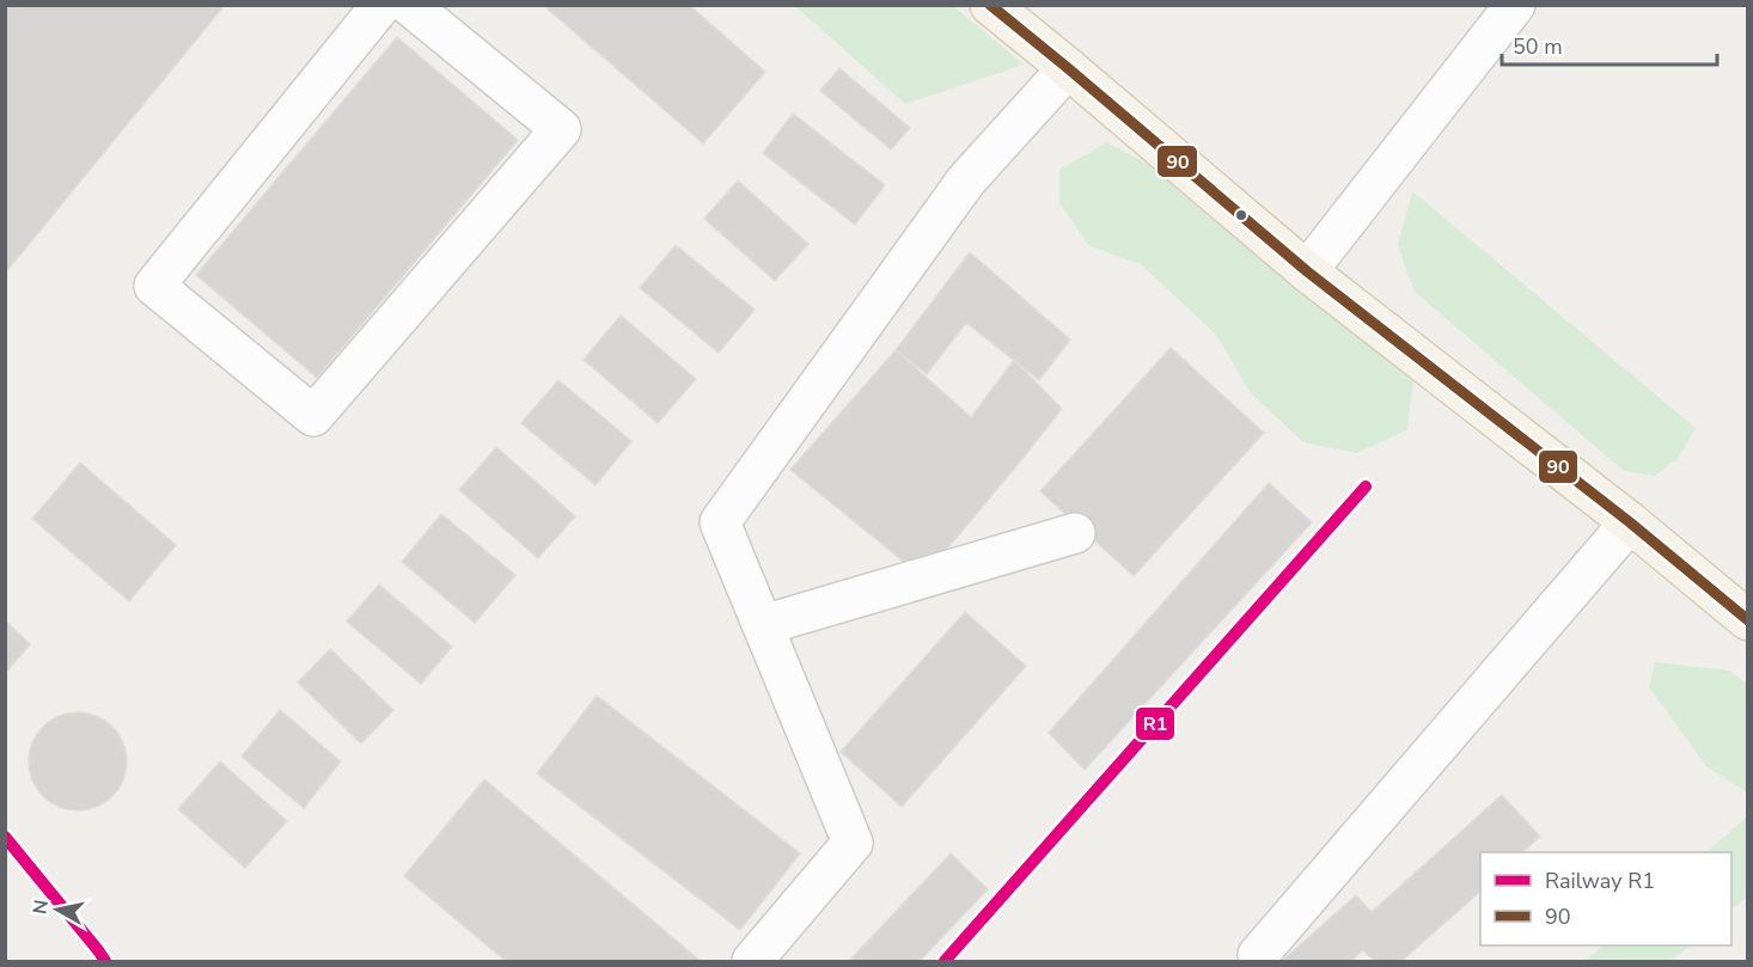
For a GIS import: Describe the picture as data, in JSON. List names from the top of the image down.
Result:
{
  "lines": ["transit line 90", "rail line R1"],
  "legend": ["Railway R1", "90"],
  "scale_bar": "50 m",
  "north": "left"
}
